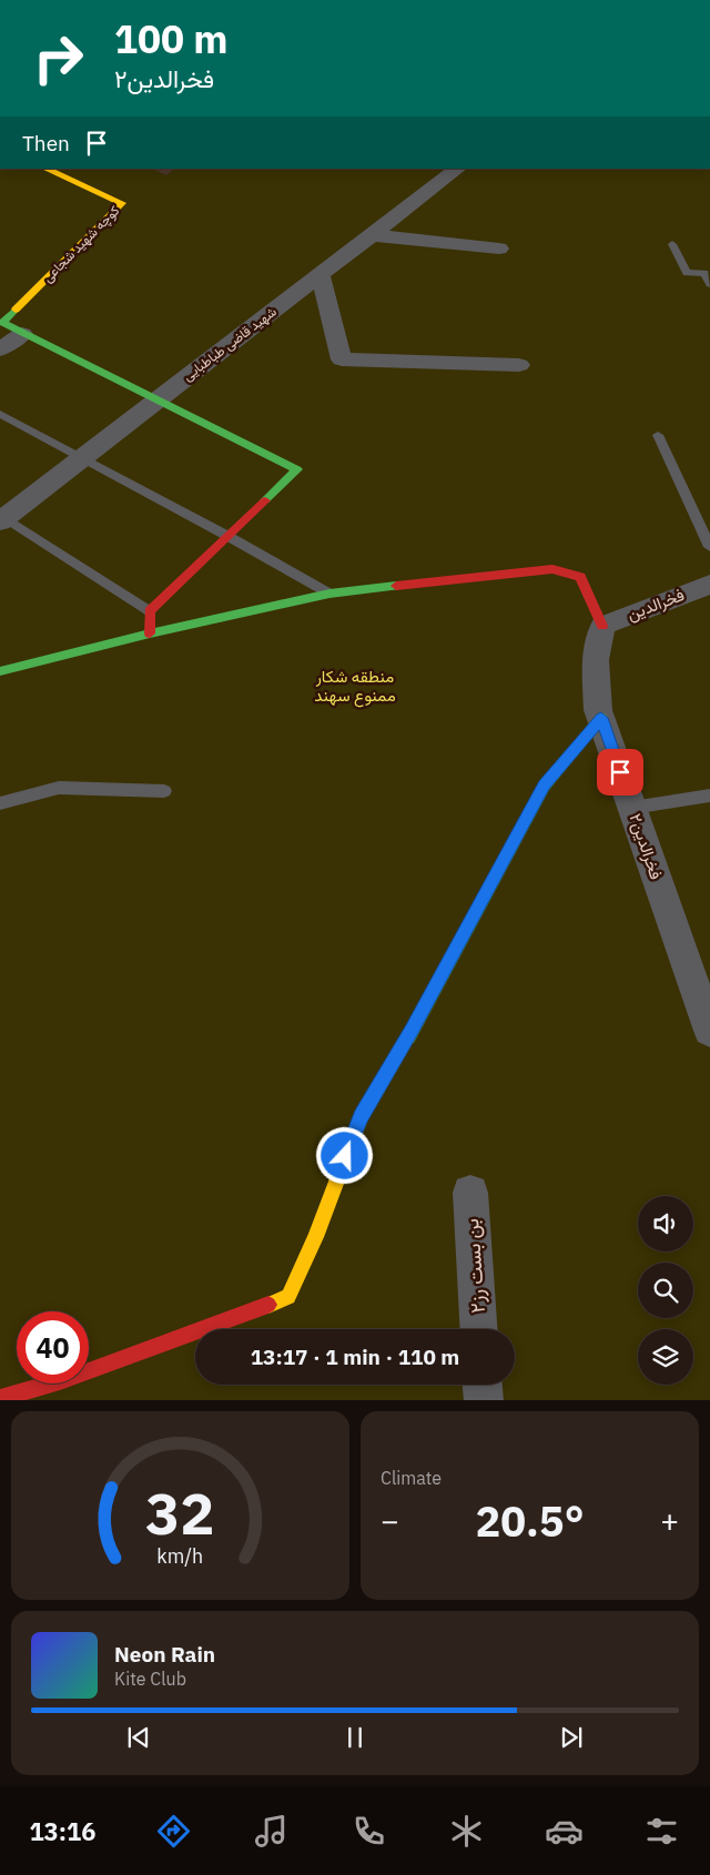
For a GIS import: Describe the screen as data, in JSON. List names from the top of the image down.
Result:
{
  "streets": {
    "street": [
      "کوچه شهید شجاعی",
      "شهید قاضی طباطبایی",
      "فخرالدین",
      "فخرالدین۲",
      "بن بست رز۲"
    ]
  },
  "crossings": [
    ["فخرالدین", "فخرالدین۲"]
  ],
  "parks": ["منطقه شکار ممنوع سهند"],
  "page": {
    "turn": ["100 m", "فخرالدین۲"],
    "then": "Then",
    "limit": "40",
    "trip": "13:17 · 1 min · 110 m",
    "tile": "Climate",
    "heat": ["−", "20.5°", "+"],
    "song": ["Neon Rain", "Kite Club"],
    "tabs": "13:16",
    "gauge": ["32", "km/h"]
  }
}
